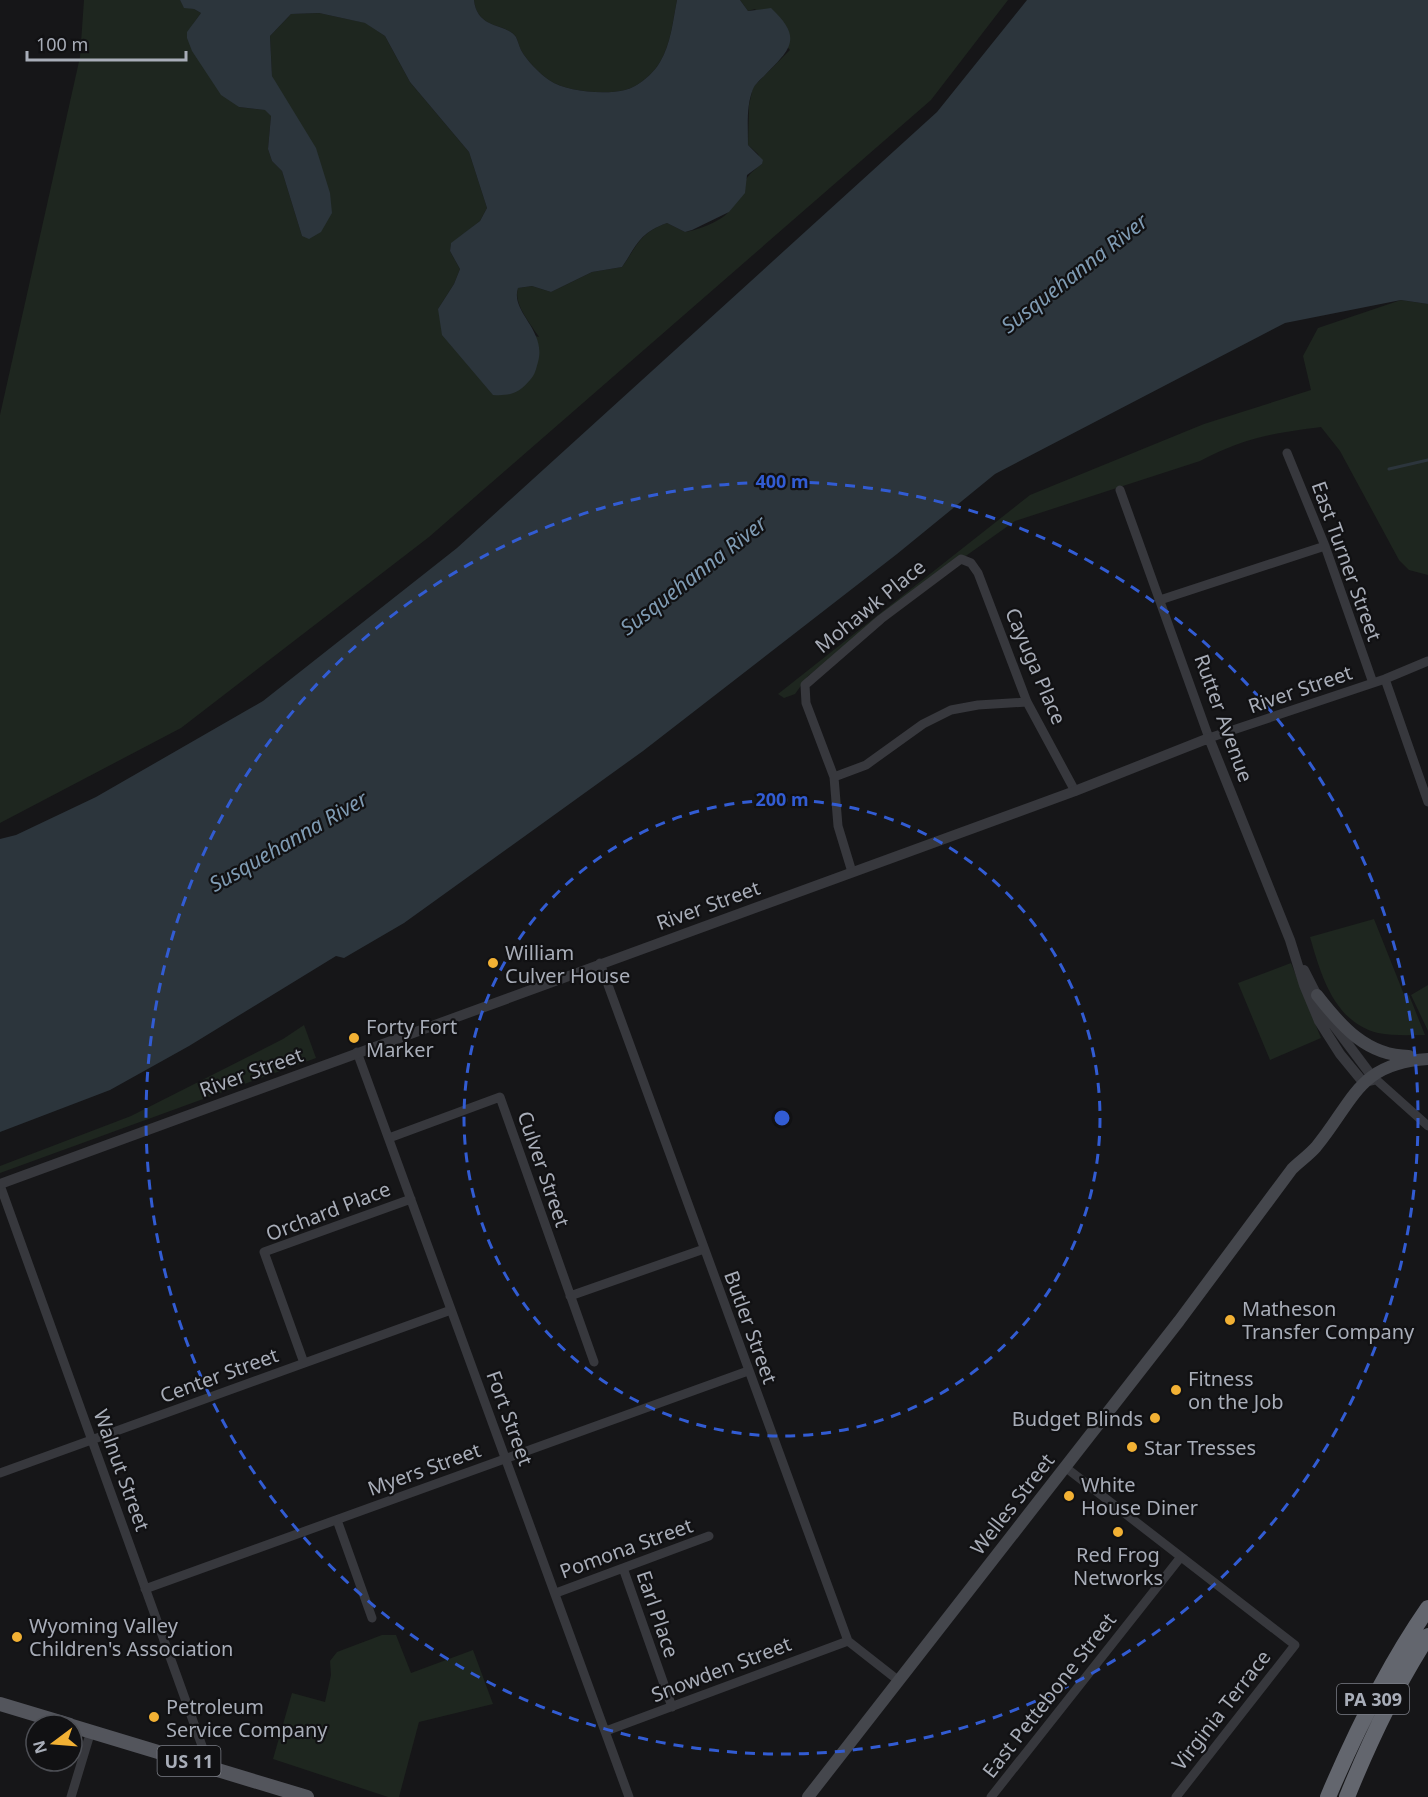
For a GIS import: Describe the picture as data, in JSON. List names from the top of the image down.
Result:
{
  "streets": {
    "highway": ["PA 309"],
    "main road": ["Welles Street", "US 11"],
    "street": [
      "East Turner Street",
      "Mohawk Place",
      "Cayuga Place",
      "River Street",
      "Rutter Avenue",
      "Culver Street",
      "Orchard Place",
      "Butler Street",
      "Center Street",
      "Fort Street",
      "Myers Street",
      "Walnut Street",
      "Pomona Street",
      "Earl Place",
      "Snowden Street",
      "East Pettebone Street",
      "Virginia Terrace"
    ]
  },
  "crossings": [
    ["East Turner Street", "River Street"],
    ["Mohawk Place", "Cayuga Place"],
    ["Cayuga Place", "River Street"],
    ["River Street", "Rutter Avenue"],
    ["River Street", "Butler Street"],
    ["River Street", "Fort Street"],
    ["River Street", "Walnut Street"],
    ["Rutter Avenue", "Welles Street"],
    ["Culver Street", "Fort Street"],
    ["Orchard Place", "Center Street"],
    ["Orchard Place", "Fort Street"],
    ["Butler Street", "Myers Street"],
    ["Butler Street", "Snowden Street"],
    ["Center Street", "Fort Street"],
    ["Center Street", "Walnut Street"],
    ["Fort Street", "Myers Street"],
    ["Fort Street", "Pomona Street"],
    ["Fort Street", "Snowden Street"],
    ["Myers Street", "Walnut Street"],
    ["Walnut Street", "US 11"],
    ["Pomona Street", "Earl Place"],
    ["Earl Place", "Snowden Street"],
    ["East Pettebone Street", "Virginia Terrace"]
  ],
  "water": ["Susquehanna River"],
  "places": [
    "William Culver House",
    "Forty Fort Marker",
    "Matheson Transfer Company",
    "Fitness on the Job",
    "Budget Blinds",
    "Star Tresses",
    "White House Diner",
    "Red Frog Networks",
    "Wyoming Valley Children's Association",
    "Petroleum Service Company"
  ],
  "scale_bar": "100 m",
  "north": "left",
  "rings": ["400 m", "200 m"]
}
